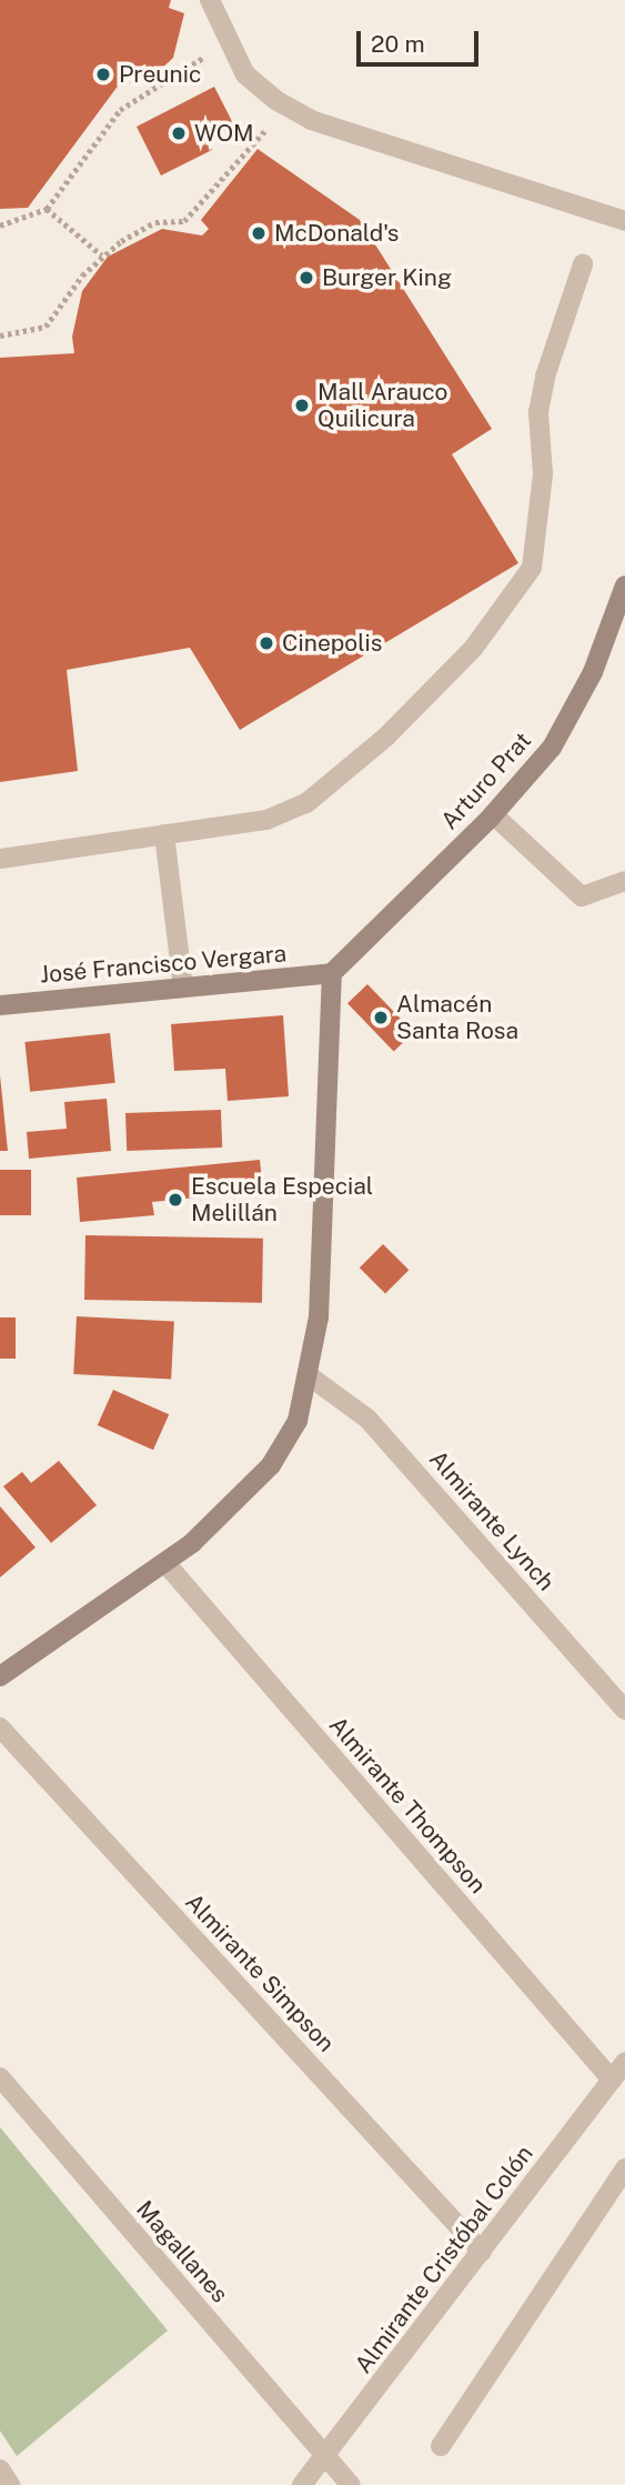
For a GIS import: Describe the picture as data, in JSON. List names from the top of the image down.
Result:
{
  "streets": {
    "street": [
      "Arturo Prat",
      "José Francisco Vergara",
      "Almirante Lynch",
      "Almirante Thompson",
      "Almirante Simpson",
      "Magallanes",
      "Almirante Cristóbal Colón"
    ]
  },
  "crossings": [
    ["Arturo Prat", "José Francisco Vergara"],
    ["Almirante Thompson", "Almirante Cristóbal Colón"],
    ["Almirante Simpson", "Almirante Cristóbal Colón"],
    ["Magallanes", "Almirante Cristóbal Colón"]
  ],
  "places": [
    "Preunic",
    "WOM",
    "McDonald's",
    "Burger King",
    "Mall Arauco Quilicura",
    "Cinepolis",
    "Almacén Santa Rosa",
    "Escuela Especial Melillán"
  ],
  "scale_bar": "20 m"
}
